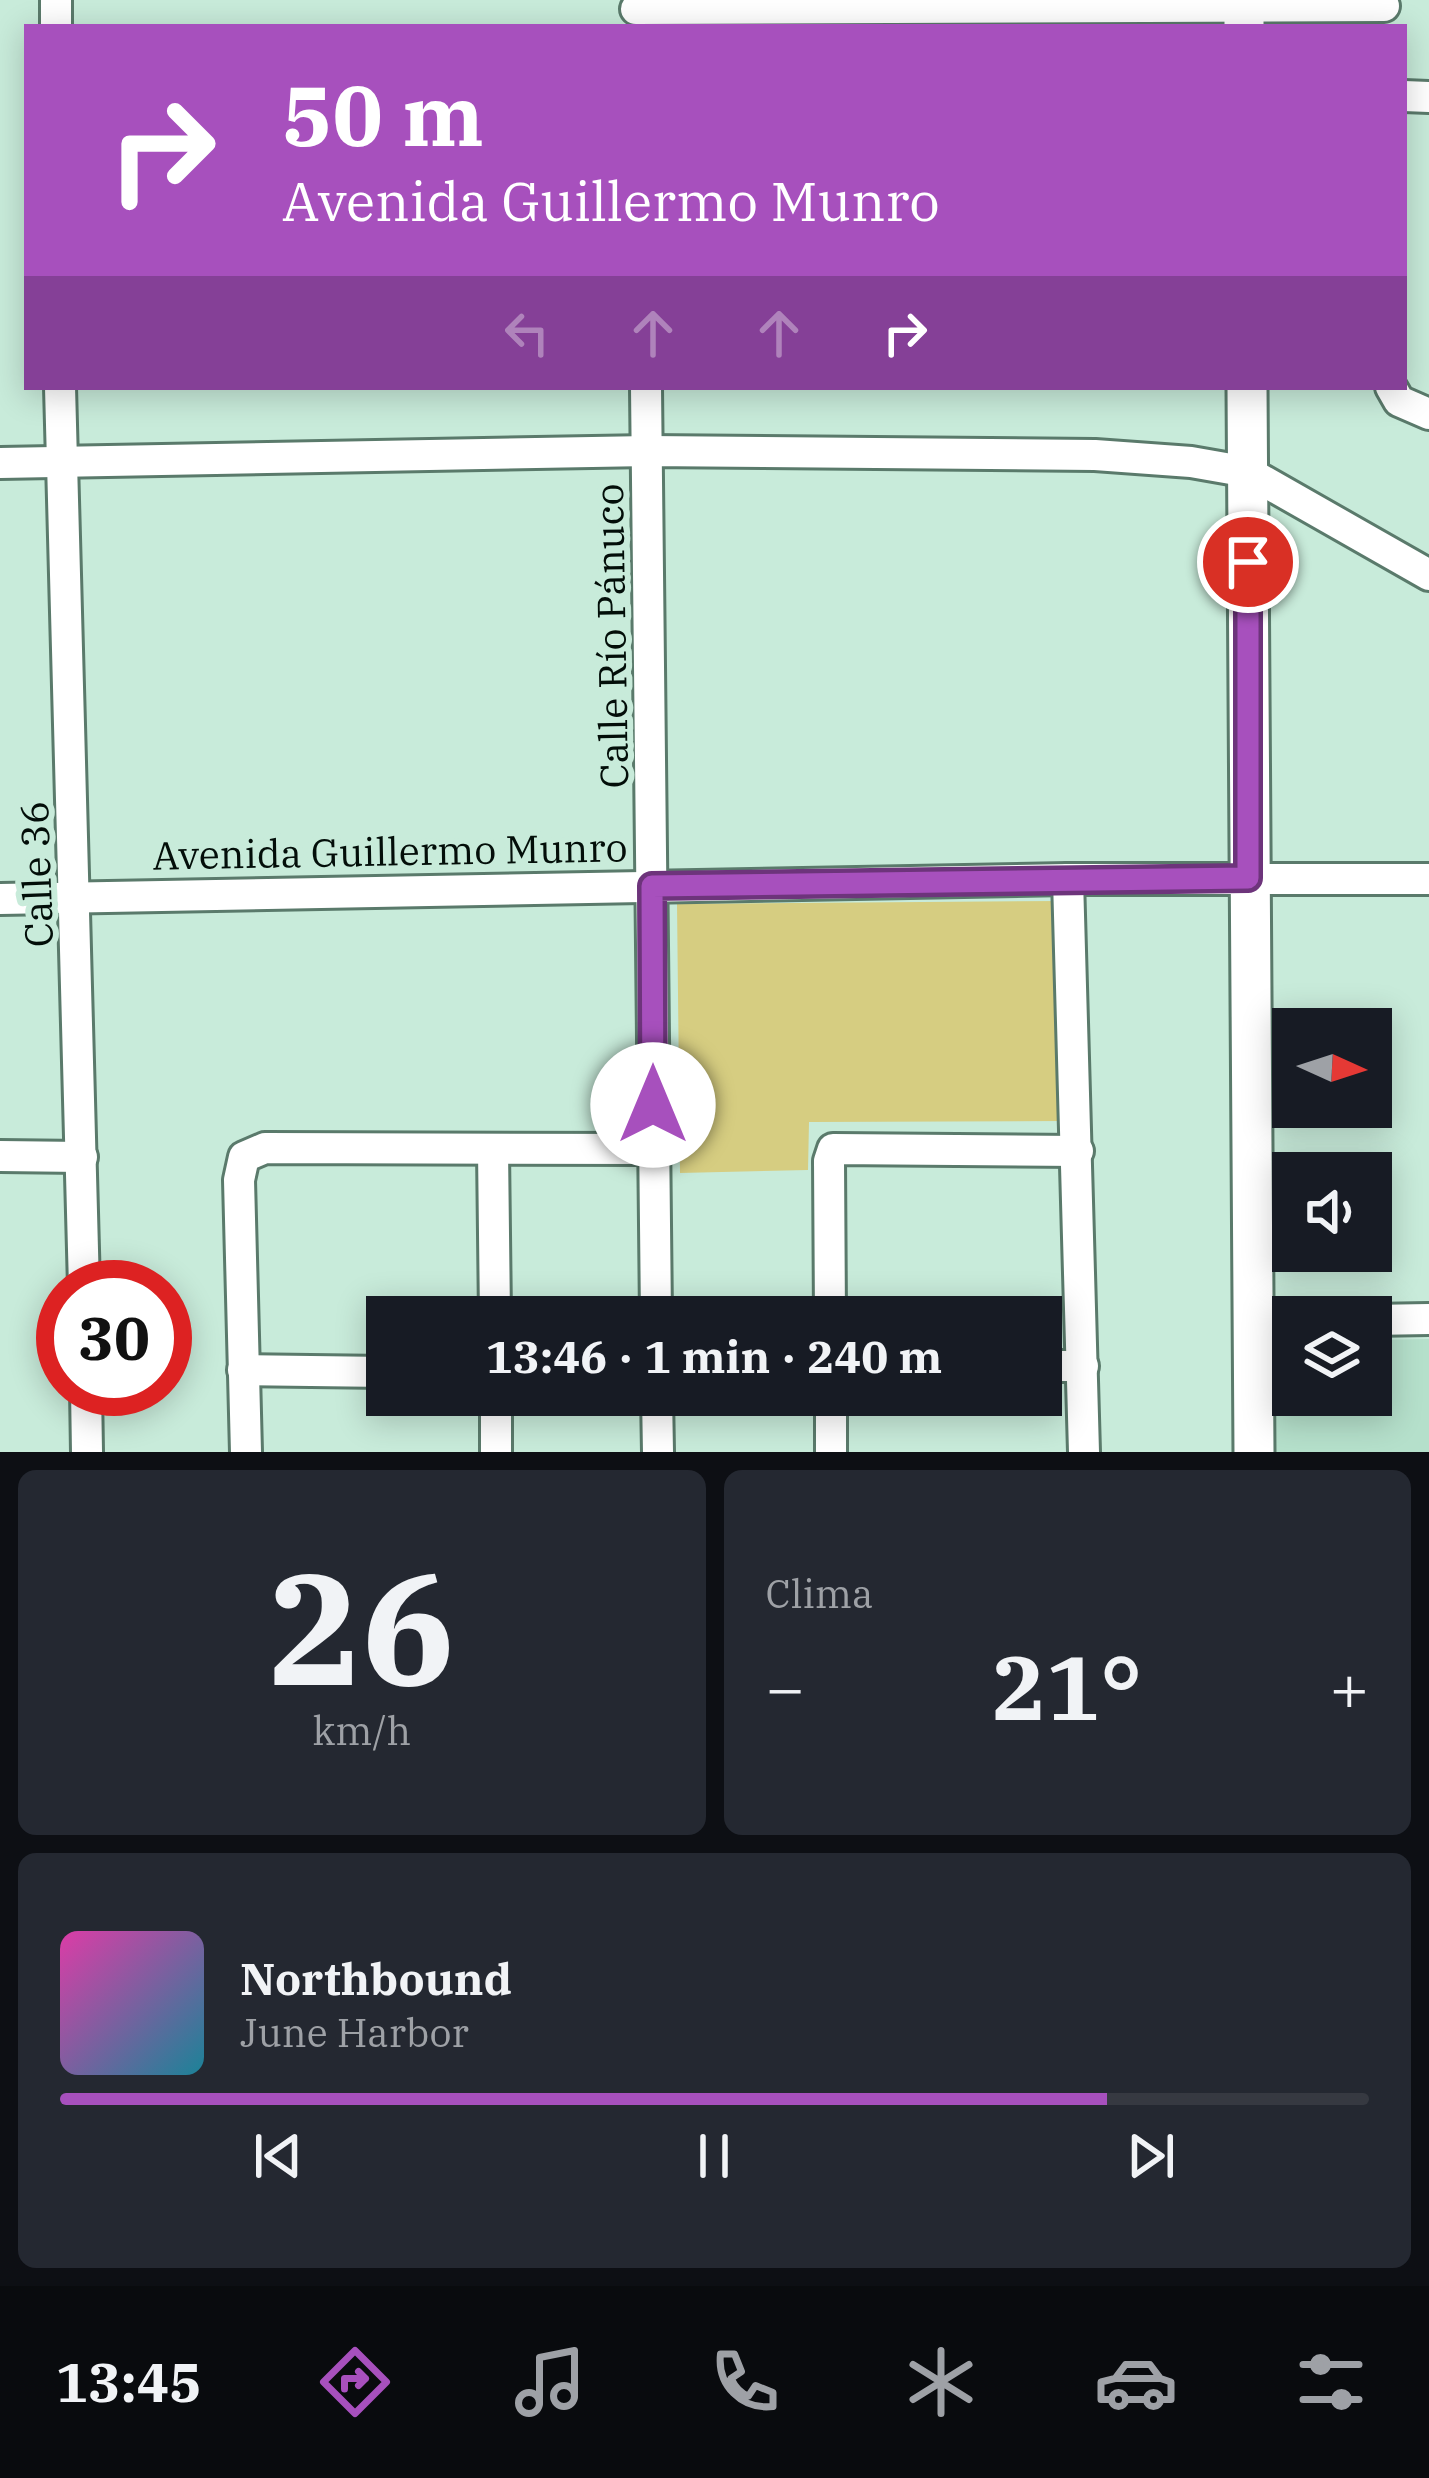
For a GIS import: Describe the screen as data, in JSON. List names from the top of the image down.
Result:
{
  "streets": {
    "street": ["Calle Río Pánuco", "Avenida Guillermo Munro", "Calle 36"]
  },
  "crossings": [
    ["Calle Río Pánuco", "Avenida Guillermo Munro"],
    ["Avenida Guillermo Munro", "Calle 36"]
  ],
  "north": "right",
  "page": {
    "turn": ["50 m", "Avenida Guillermo Munro"],
    "limit": "30",
    "trip": "13:46 · 1 min · 240 m",
    "tile": [
      ["26", "km/h"],
      "Clima"
    ],
    "heat": ["−", "21°", "+"],
    "song": ["Northbound", "June Harbor"],
    "tabs": "13:45"
  }
}
